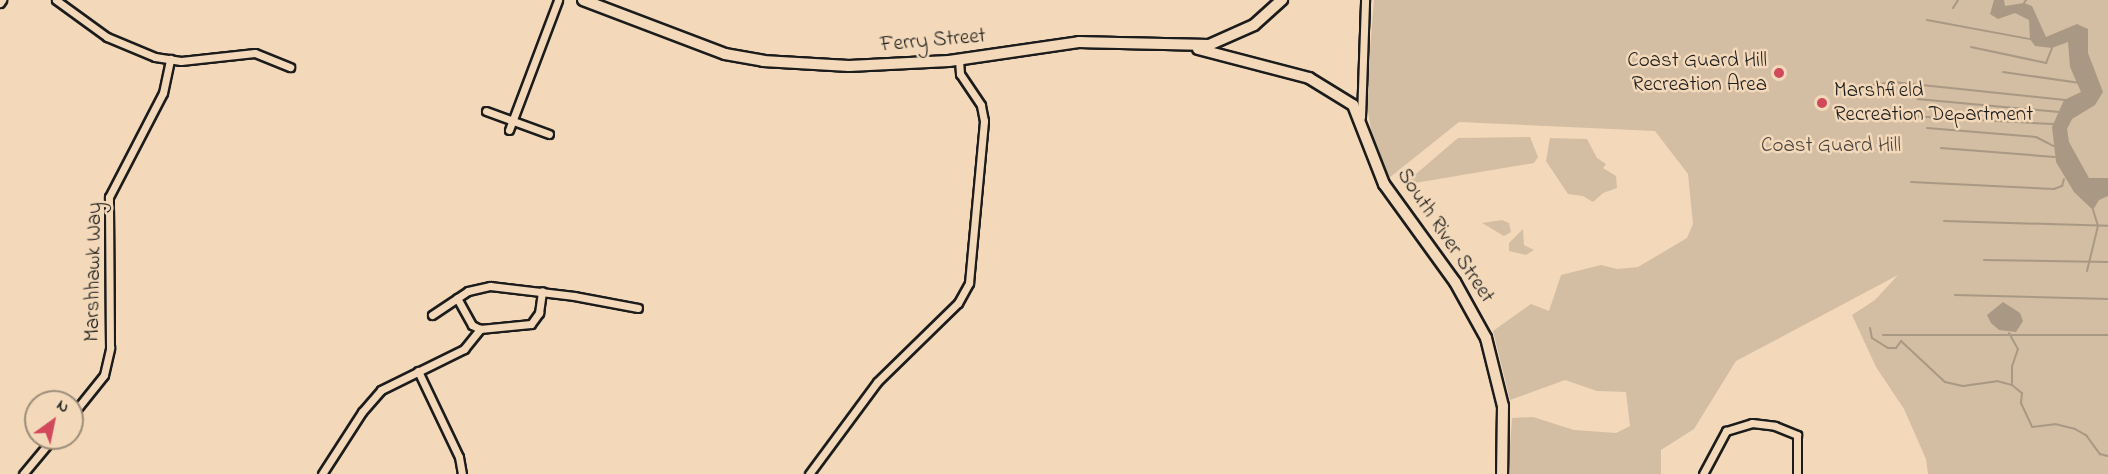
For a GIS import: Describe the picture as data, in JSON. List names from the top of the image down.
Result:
{
  "streets": {
    "street": ["Ferry Street", "South River Street", "Marshhawk Way"]
  },
  "crossings": [
    ["Ferry Street", "South River Street"]
  ],
  "parks": ["Coast Guard Hill"],
  "places": ["Coast Guard Hill Recreation Area", "Marshfield Recreation Department"],
  "north": "top right"
}
